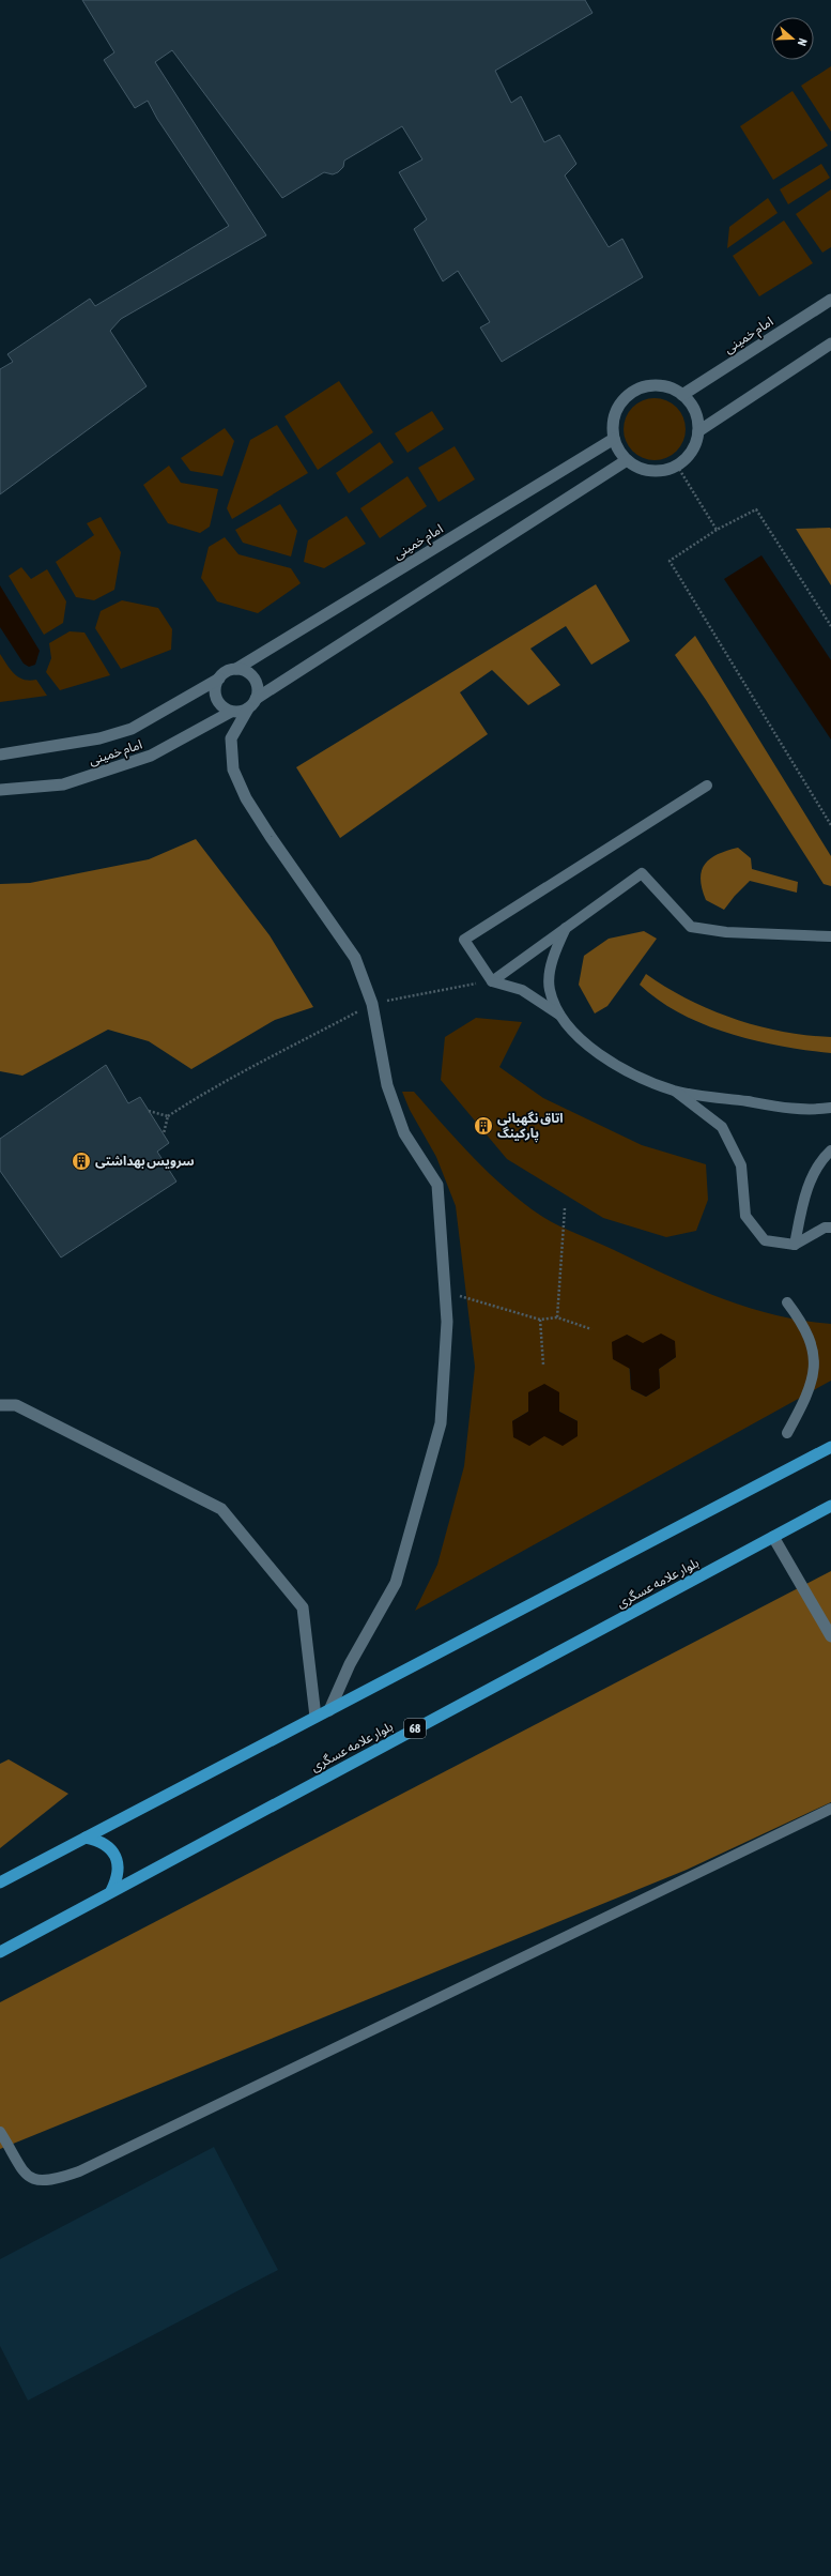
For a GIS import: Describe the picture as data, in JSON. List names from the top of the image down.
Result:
{
  "streets": {
    "highway": ["بلوار علامه عسگری", "68"],
    "street": ["امام خمینی"]
  },
  "places": {
    "building": ["اتاق نگهبانی پارکینگ", "سرویس بهداشتی"]
  },
  "north": "right"
}
